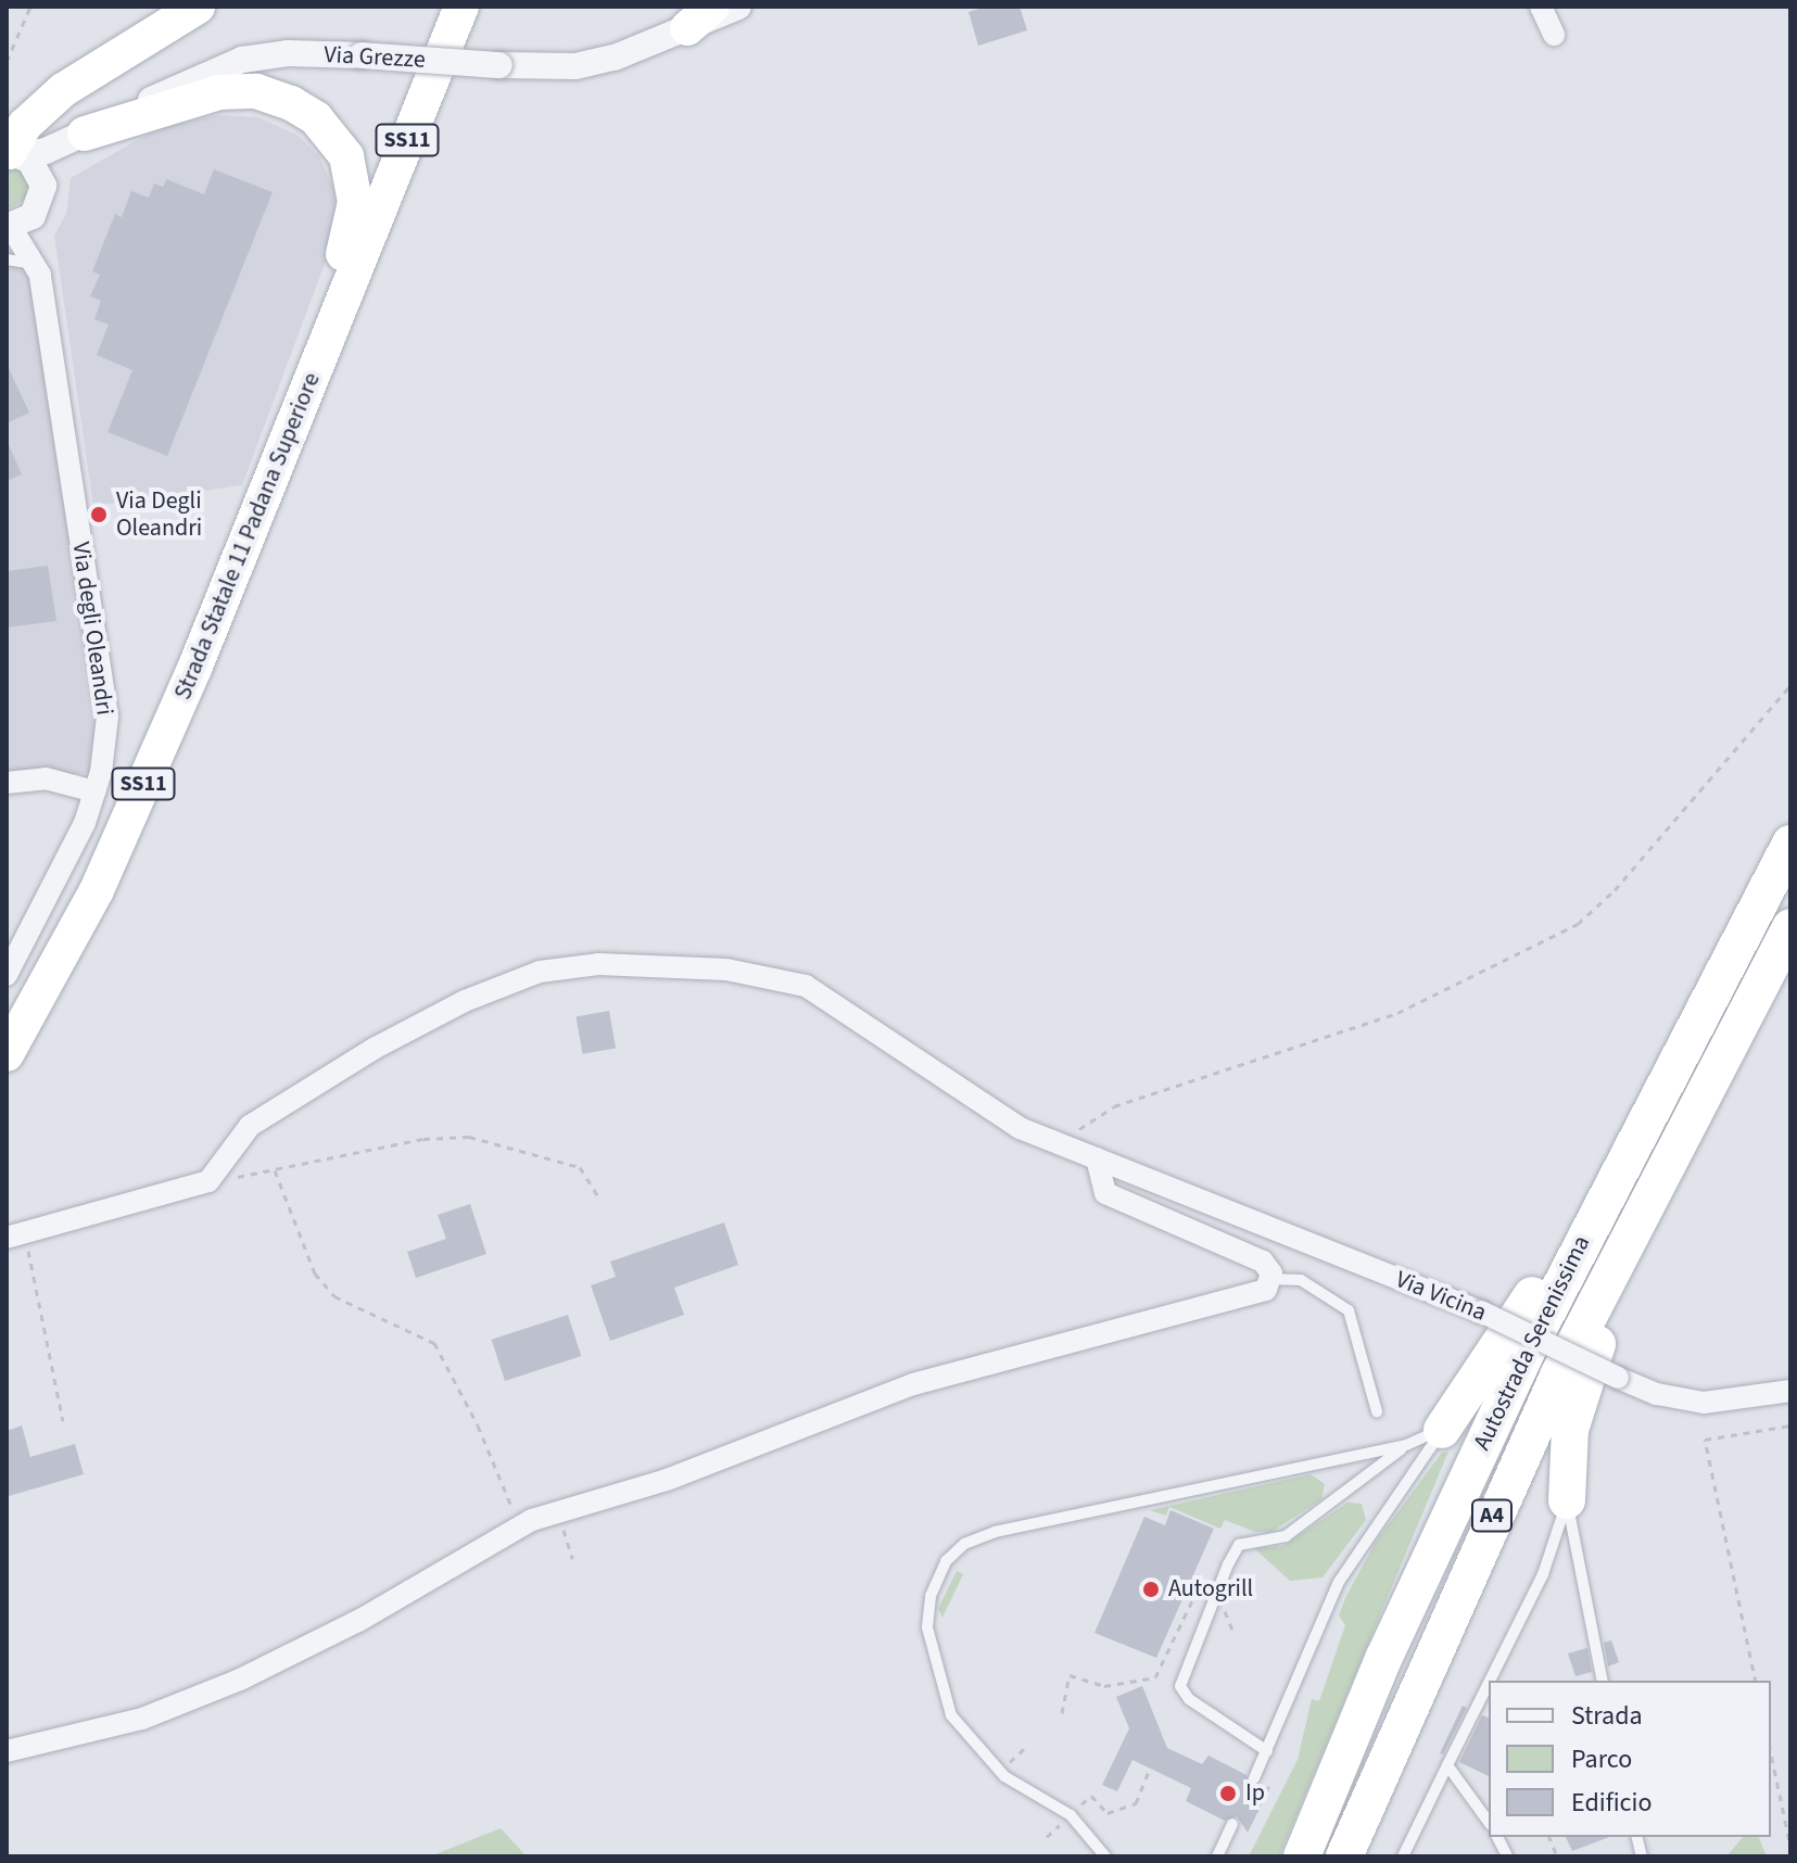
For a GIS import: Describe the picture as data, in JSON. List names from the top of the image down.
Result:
{
  "streets": {
    "highway": [
      "SS11",
      "Strada Statale 11 Padana Superiore",
      "Autostrada Serenissima",
      "A4"
    ],
    "street": ["Via Grezze", "Via degli Oleandri", "Via Vicina"]
  },
  "places": ["Via Degli Oleandri", "Autogrill", "Ip"],
  "legend": ["Strada", "Parco", "Edificio"]
}
